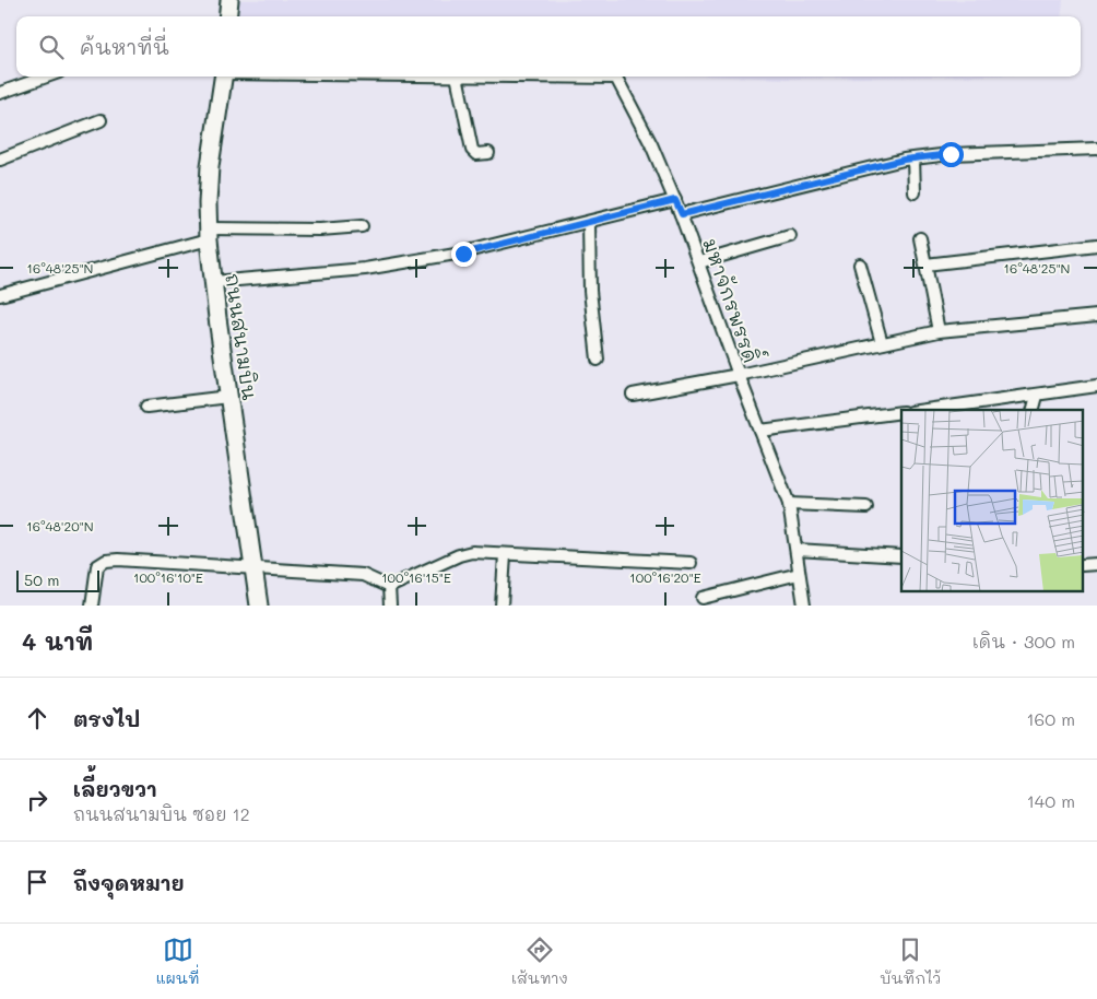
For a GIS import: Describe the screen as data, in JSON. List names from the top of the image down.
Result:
{
  "streets": {
    "street": ["มหาจักรพรรดิ์", "ถนนสนามบิน"]
  },
  "scale_bar": "50 m",
  "page": {
    "search": "ค้นหาที่นี่",
    "scale": "50 m",
    "heading": ["4 นาที", "เดิน · 300 m"],
    "list": [
      ["ตรงไป", "160 m"],
      ["เลี้ยวขวา", "ถนนสนามบิน ซอย 12", "140 m"],
      "ถึงจุดหมาย"
    ],
    "nav": ["แผนที่", "เส้นทาง", "บันทึกไว้"]
  },
  "coordinates": [
    "16°48'25\"N",
    "16°48'20\"N",
    "100°16'10\"E",
    "100°16'15\"E",
    "100°16'20\"E"
  ]
}
